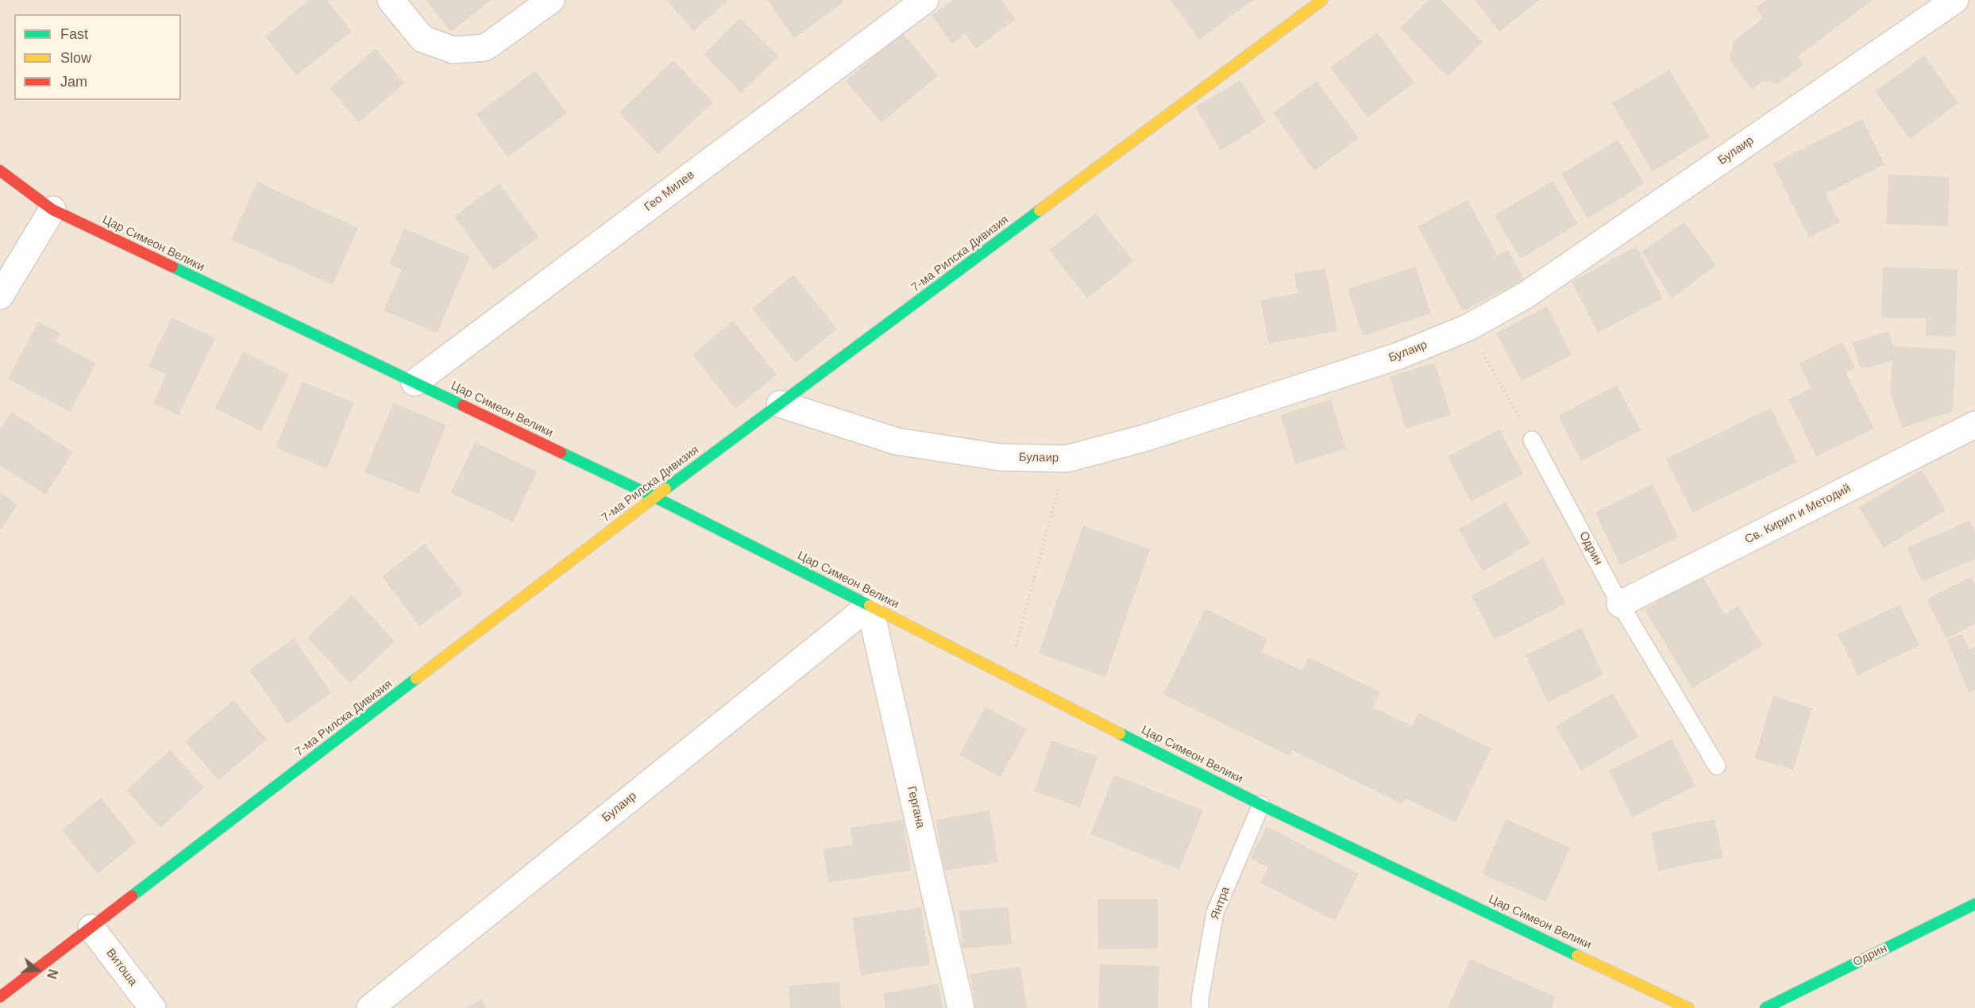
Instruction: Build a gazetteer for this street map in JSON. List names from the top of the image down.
{
  "streets": {
    "street": [
      "Булаир",
      "Гео Милев",
      "Цар Симеон Велики",
      "7-ма Рилска Дивизия",
      "Св. Кирил и Методий",
      "Одрин",
      "Гергана",
      "Витоша"
    ],
    "lane": ["Янтра"]
  },
  "crossings": [
    ["Булаир", "Цар Симеон Велики"],
    ["Булаир", "7-ма Рилска Дивизия"],
    ["Булаир", "Гергана"],
    ["Гео Милев", "Цар Симеон Велики"],
    ["Цар Симеон Велики", "7-ма Рилска Дивизия"],
    ["Цар Симеон Велики", "Гергана"],
    ["Цар Симеон Велики", "Янтра"],
    ["7-ма Рилска Дивизия", "Витоша"],
    ["Св. Кирил и Методий", "Одрин"]
  ],
  "legend": ["Fast", "Slow", "Jam"],
  "north": "right"
}
